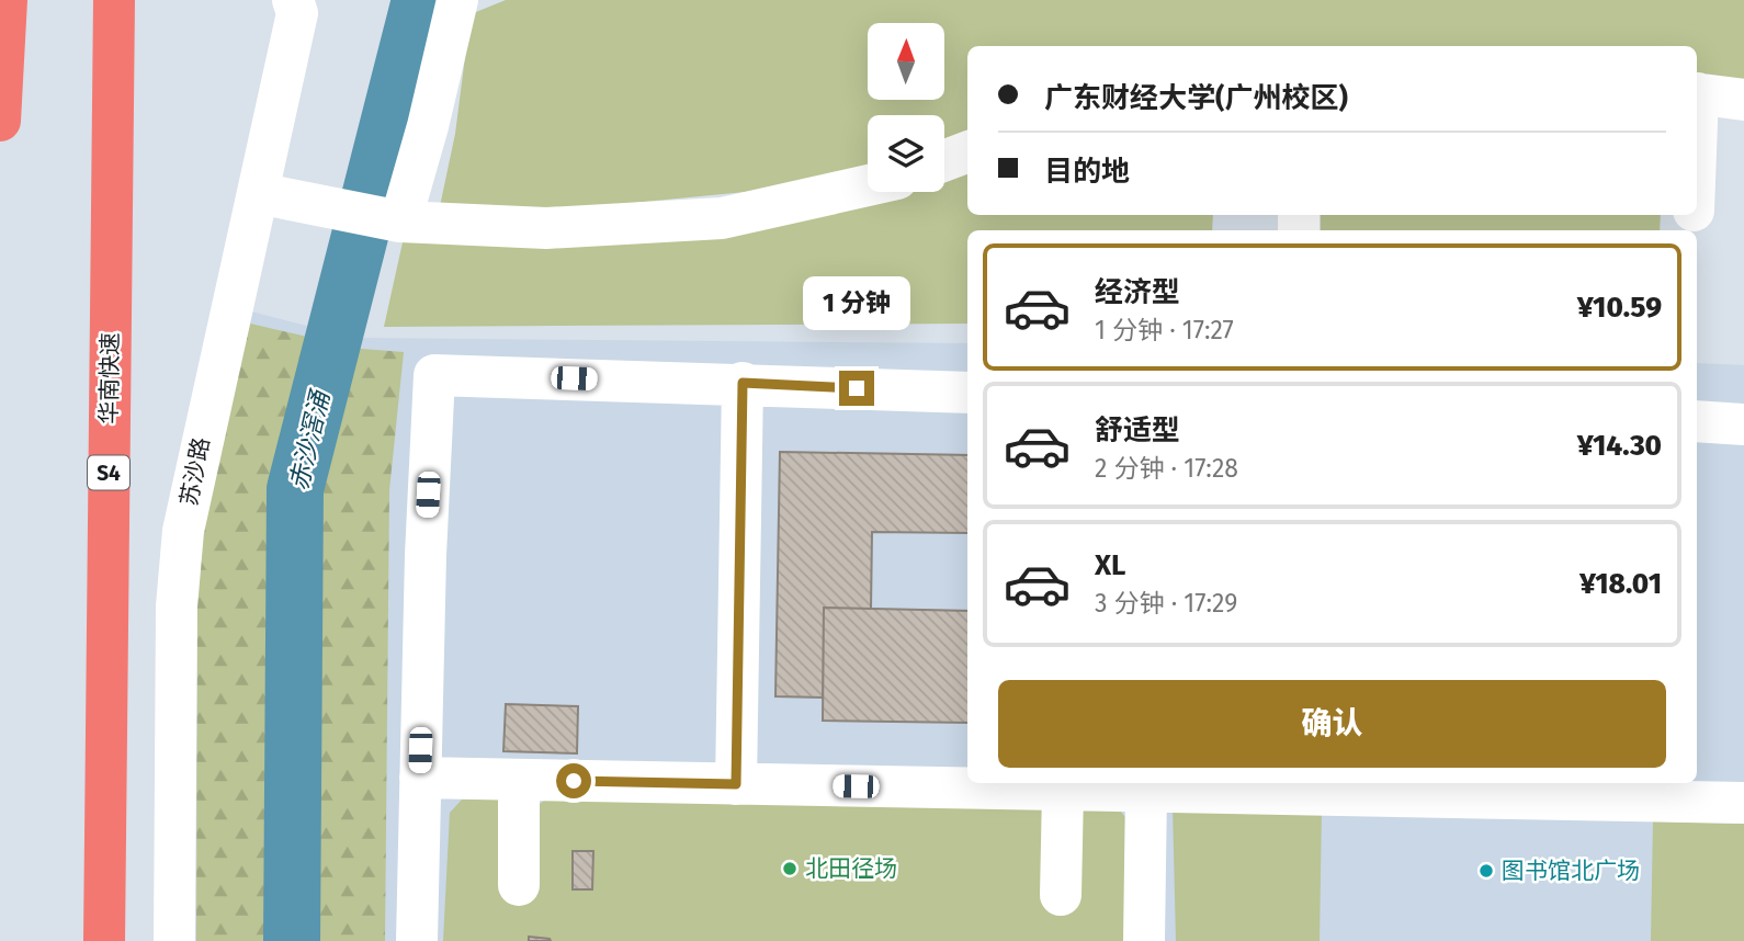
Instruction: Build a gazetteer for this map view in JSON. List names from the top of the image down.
{
  "streets": {
    "highway": ["华南快速", "S4"],
    "street": ["苏沙路"]
  },
  "water": ["赤沙滘涌"],
  "places": ["北田径场", "图书馆北广场"],
  "north": "top",
  "page": {
    "banner": ["广东财经大学(广州校区)", "目的地"],
    "list": [
      {
        "name": "经济型",
        "note": "1 分钟 · 17:27",
        "value": "¥10.59"
      },
      {
        "name": "舒适型",
        "note": "2 分钟 · 17:28",
        "value": "¥14.30"
      },
      {
        "name": "XL",
        "note": "3 分钟 · 17:29",
        "value": "¥18.01"
      }
    ],
    "bubble": "1 分钟",
    "buttons": "确认"
  }
}
